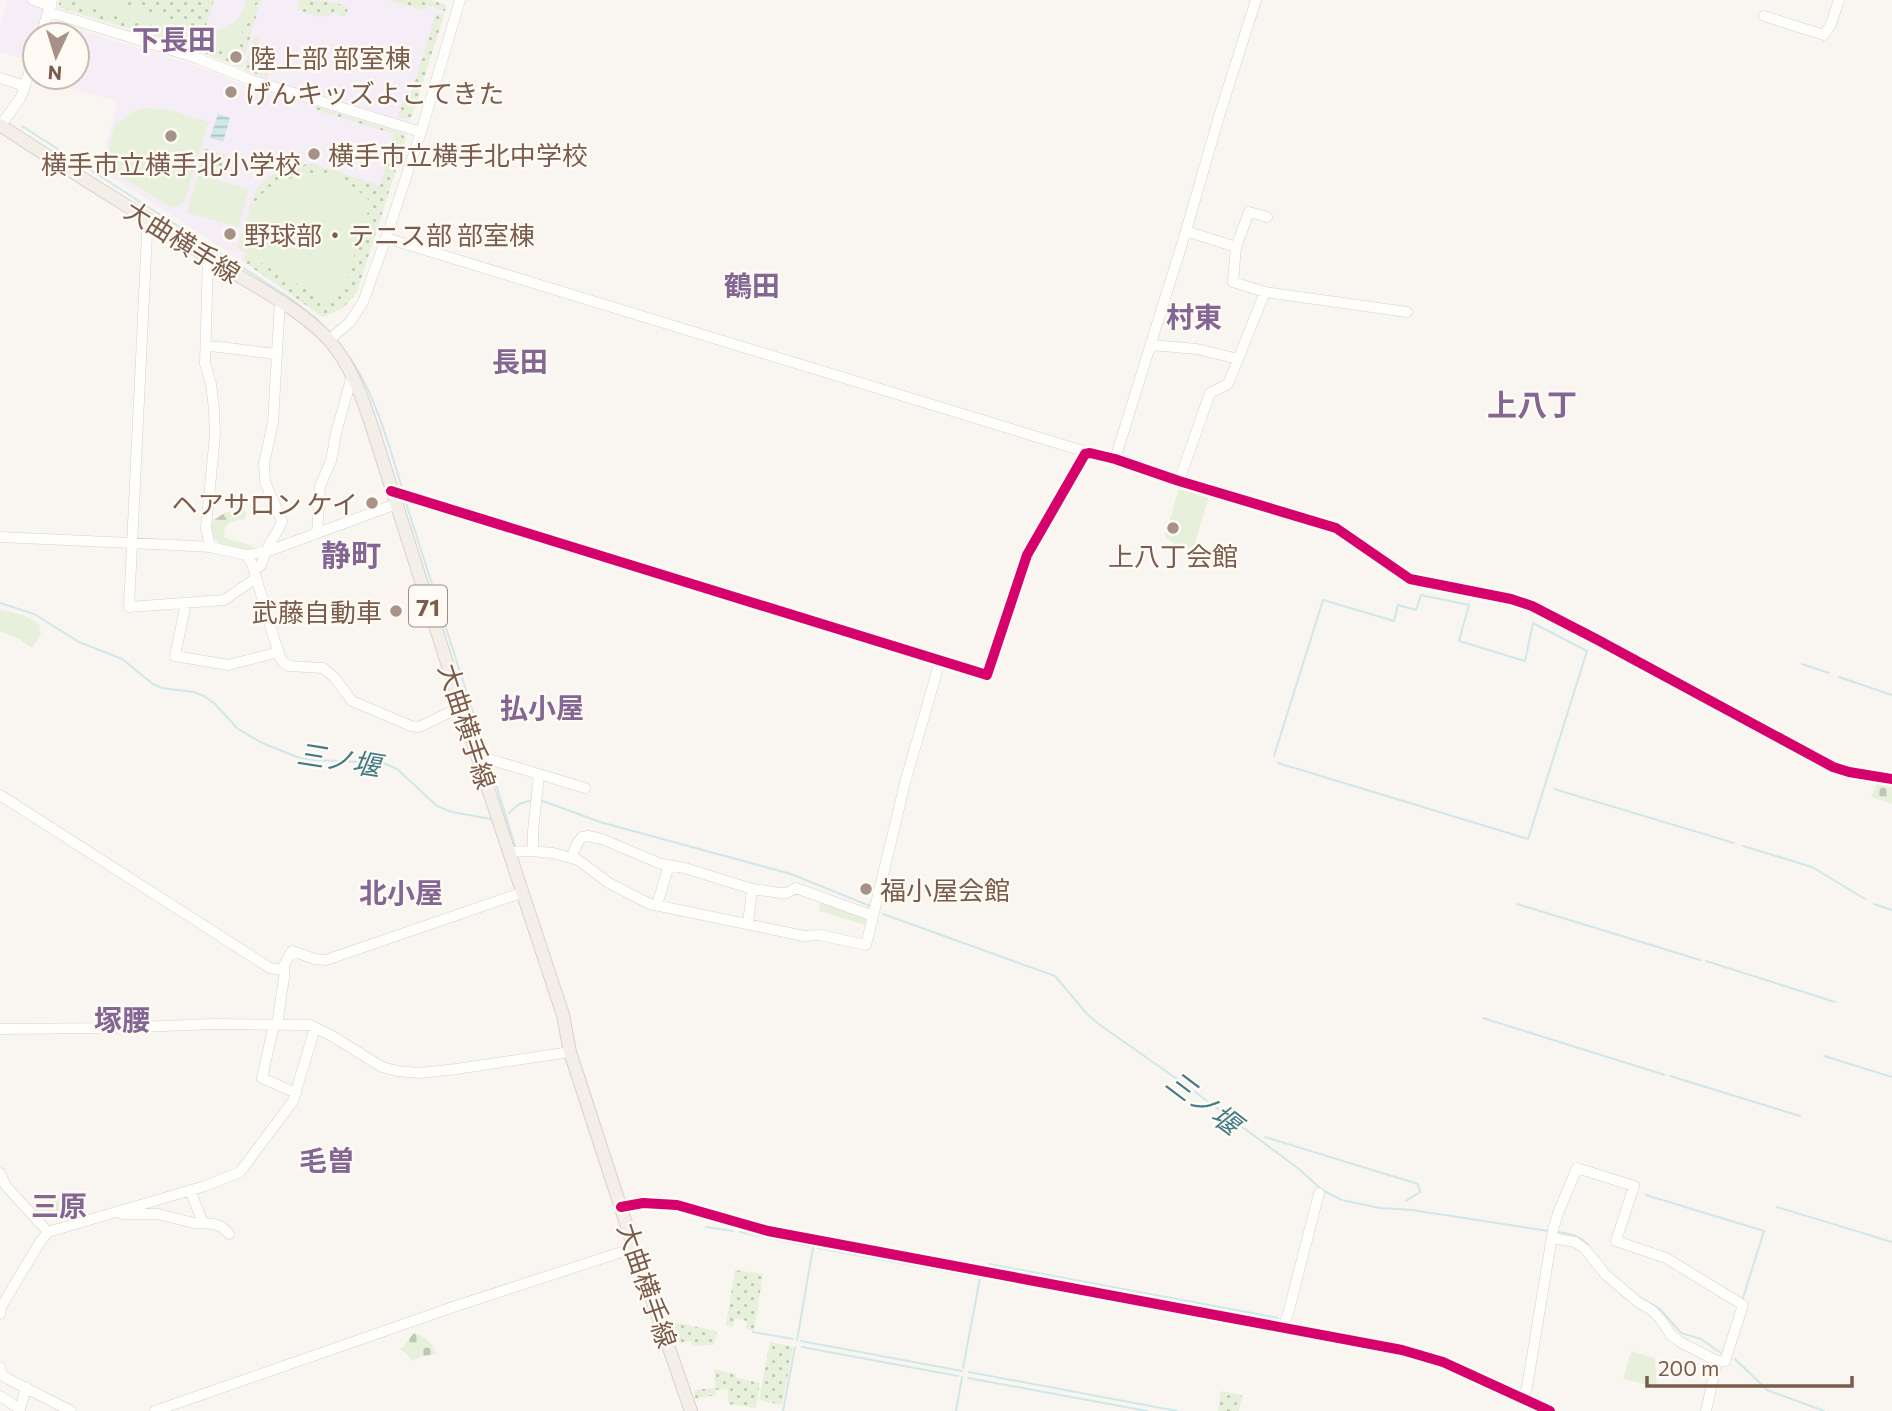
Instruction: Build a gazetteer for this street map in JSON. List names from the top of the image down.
{
  "streets": {
    "main road": ["大曲横手線", "71"]
  },
  "districts": [
    "下長田",
    "鶴田",
    "村東",
    "長田",
    "上八丁",
    "静町",
    "払小屋",
    "北小屋",
    "塚腰",
    "毛曽",
    "三原"
  ],
  "water": ["三ノ堰"],
  "places": [
    "陸上部 部室棟",
    "げんキッズよこてきた",
    "横手市立横手北小学校",
    "横手市立横手北中学校",
    "野球部・テニス部 部室棟",
    "ヘアサロン ケイ",
    "上八丁会館",
    "武藤自動車",
    "福小屋会館"
  ],
  "scale_bar": "200 m",
  "north": "bottom"
}
